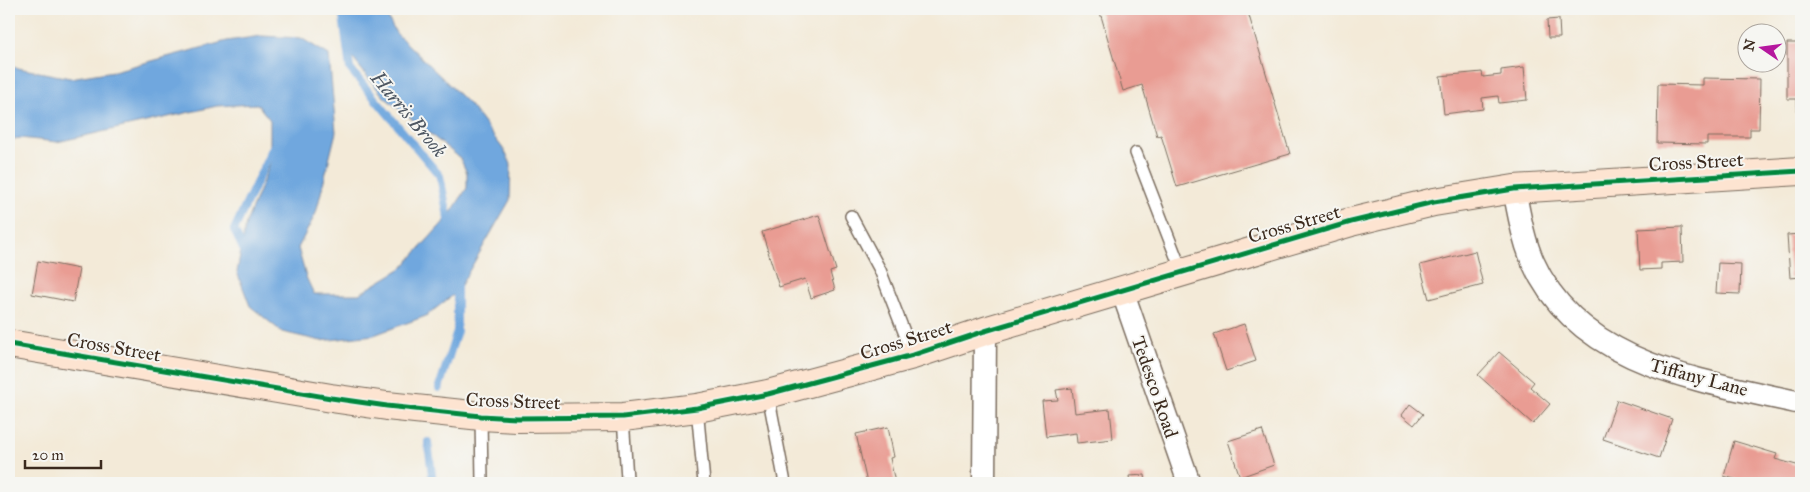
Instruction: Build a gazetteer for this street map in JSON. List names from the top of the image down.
{
  "streets": {
    "street": ["Cross Street", "Tiffany Lane", "Tedesco Road"]
  },
  "crossings": [
    ["Cross Street", "Tiffany Lane"],
    ["Cross Street", "Tedesco Road"]
  ],
  "water": ["Harris Brook"],
  "scale_bar": "20 m",
  "north": "left"
}
